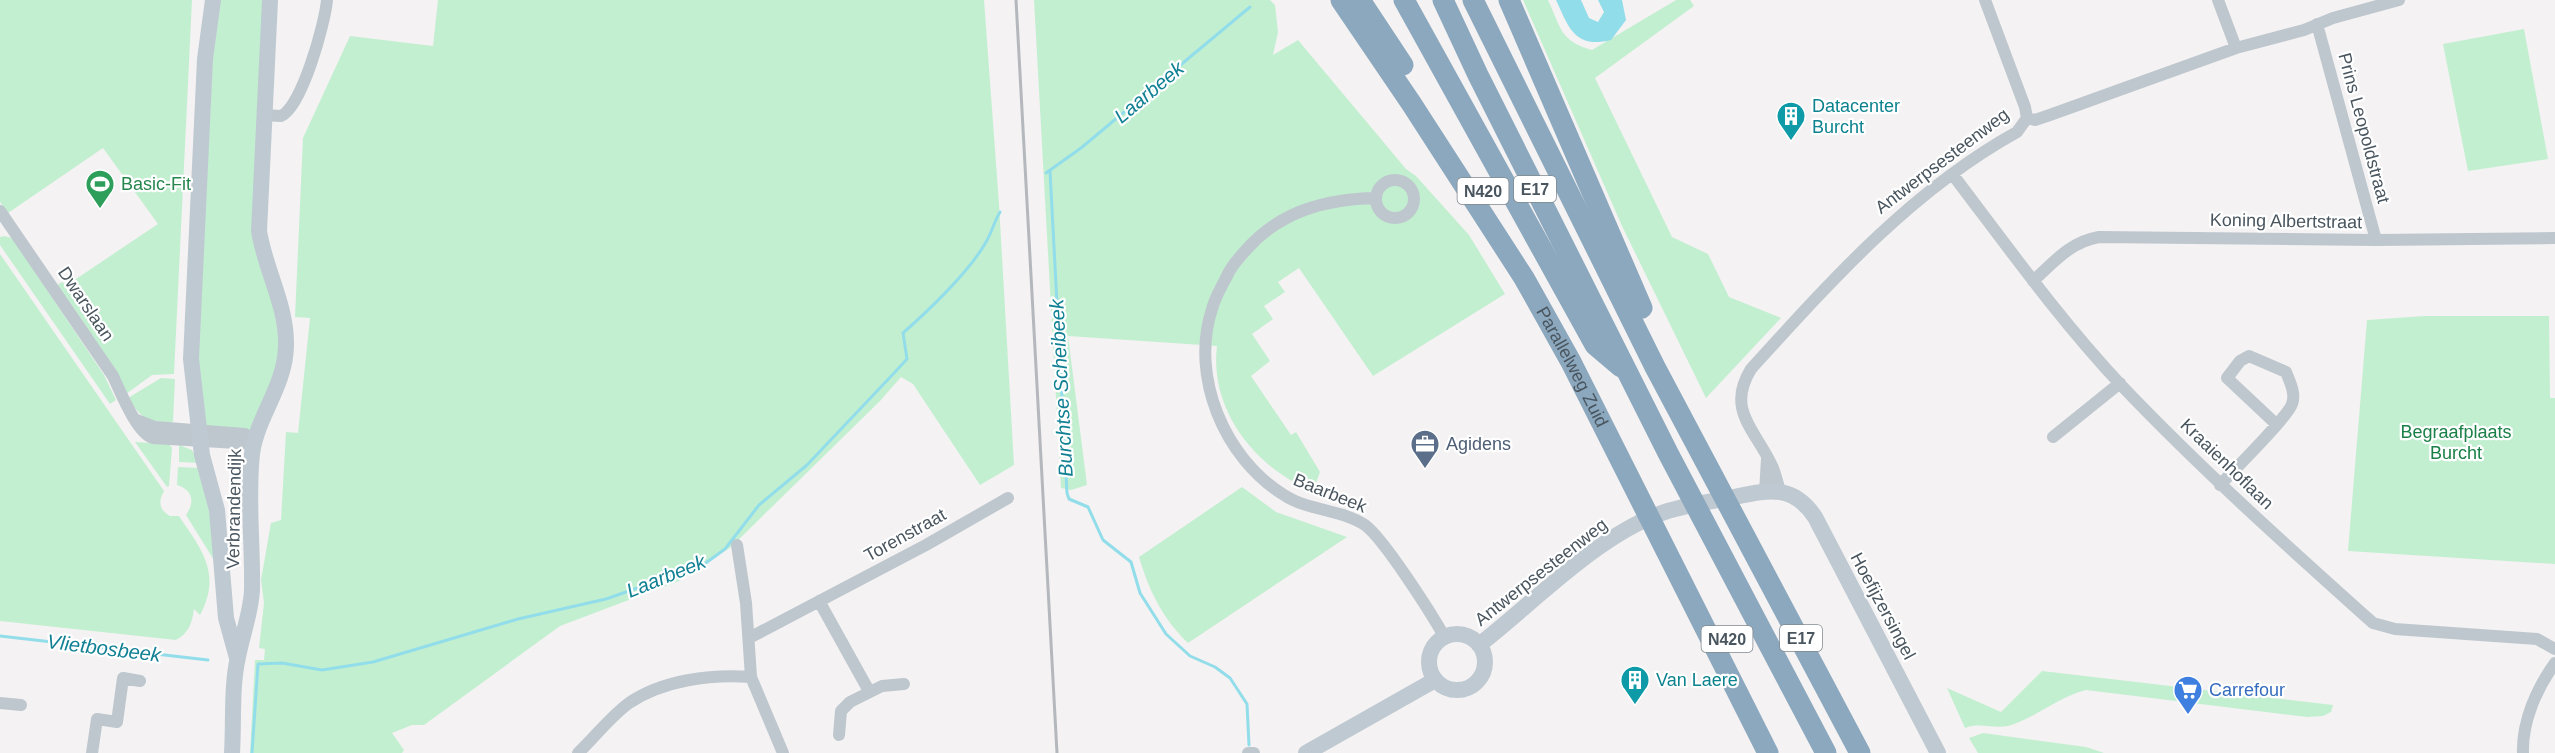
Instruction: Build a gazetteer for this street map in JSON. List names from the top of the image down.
{
  "streets": {
    "highway": ["E17", "N420", "Parallelweg Zuid"],
    "main road": ["Antwerpsesteenweg", "Verbrandendijk", "Hoefijzersingel"],
    "street": [
      "Prins Leopoldstraat",
      "Koning Albertstraat",
      "Dwarslaan",
      "Kraaienhoflaan",
      "Baarbeek",
      "Torenstraat"
    ]
  },
  "crossings": [
    ["Prins Leopoldstraat", "Antwerpsesteenweg"],
    ["Prins Leopoldstraat", "Koning Albertstraat"],
    ["Antwerpsesteenweg", "Kraaienhoflaan"],
    ["Antwerpsesteenweg", "Baarbeek"],
    ["Antwerpsesteenweg", "Hoefijzersingel"],
    ["Koning Albertstraat", "Kraaienhoflaan"],
    ["Dwarslaan", "Verbrandendijk"]
  ],
  "water": ["Laarbeek", "Burchtse Scheibeek", "Vlietbosbeek"],
  "parks": ["Begraafplaats Burcht"],
  "places": {
    "building": ["Datacenter Burcht", "Van Laere"],
    "sports": ["Basic-Fit"],
    "office": ["Agidens"],
    "supermarket": ["Carrefour"]
  }
}
